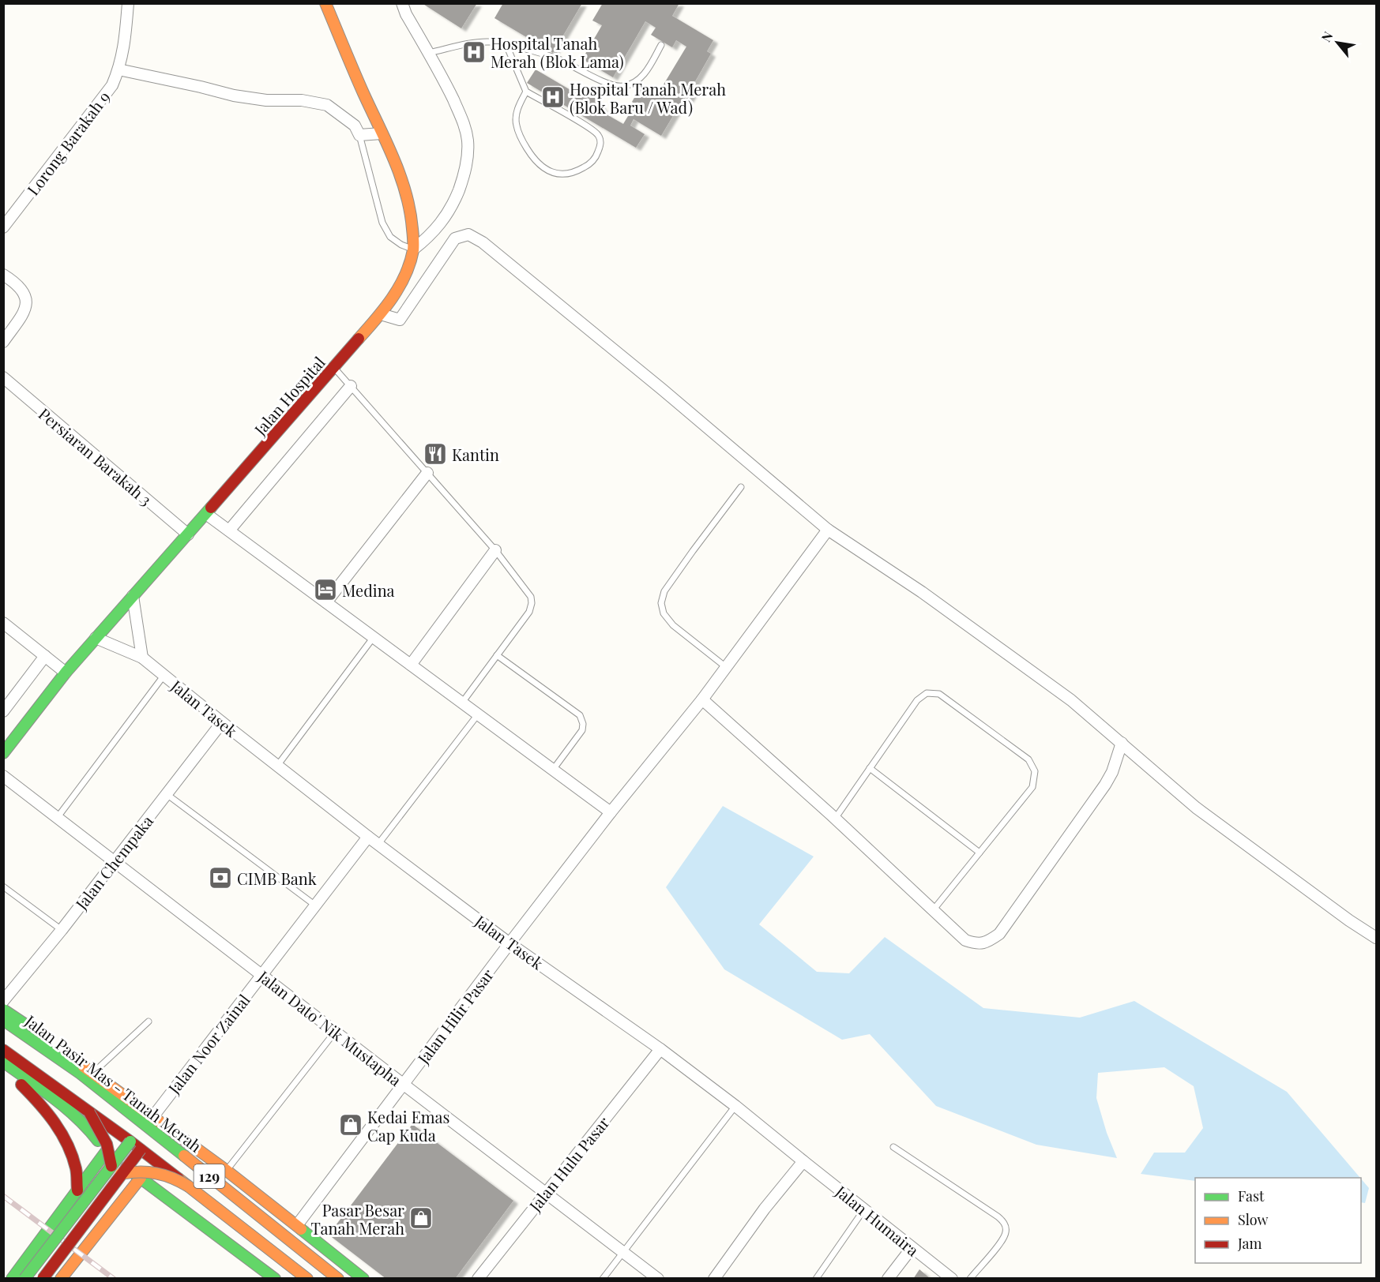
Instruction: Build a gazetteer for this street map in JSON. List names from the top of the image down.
{
  "streets": {
    "main road": ["Jalan Hospital", "Jalan Pasir Mas - Tanah Merah", "129"],
    "street": [
      "Lorong Barakah 9",
      "Persiaran Barakah 3",
      "Jalan Tasek",
      "Jalan Chempaka",
      "Jalan Hilir Pasar",
      "Jalan Dato' Nik Mustapha",
      "Jalan Noor Zainal",
      "Jalan Hulu Pasar",
      "Jalan Humaira"
    ]
  },
  "crossings": [
    ["Jalan Hospital", "Persiaran Barakah 3"],
    ["Jalan Hospital", "Jalan Tasek"],
    ["Jalan Tasek", "Jalan Chempaka"],
    ["Jalan Tasek", "Jalan Hilir Pasar"],
    ["Jalan Tasek", "Jalan Noor Zainal"],
    ["Jalan Tasek", "Jalan Hulu Pasar"],
    ["Jalan Tasek", "Jalan Humaira"],
    ["Jalan Chempaka", "Jalan Dato' Nik Mustapha"],
    ["Jalan Hilir Pasar", "Jalan Dato' Nik Mustapha"],
    ["Jalan Dato' Nik Mustapha", "Jalan Noor Zainal"],
    ["Jalan Dato' Nik Mustapha", "Jalan Hulu Pasar"]
  ],
  "places": {
    "hospital": ["Hospital Tanah Merah (Blok Lama)", "Hospital Tanah Merah (Blok Baru / Wad)"],
    "restaurant": ["Kantin"],
    "hotel": ["Medina"],
    "bank": ["CIMB Bank"],
    "shop": ["Kedai Emas Cap Kuda", "Pasar Besar Tanah Merah"]
  },
  "legend": ["Fast", "Slow", "Jam"],
  "north": "top left"
}
